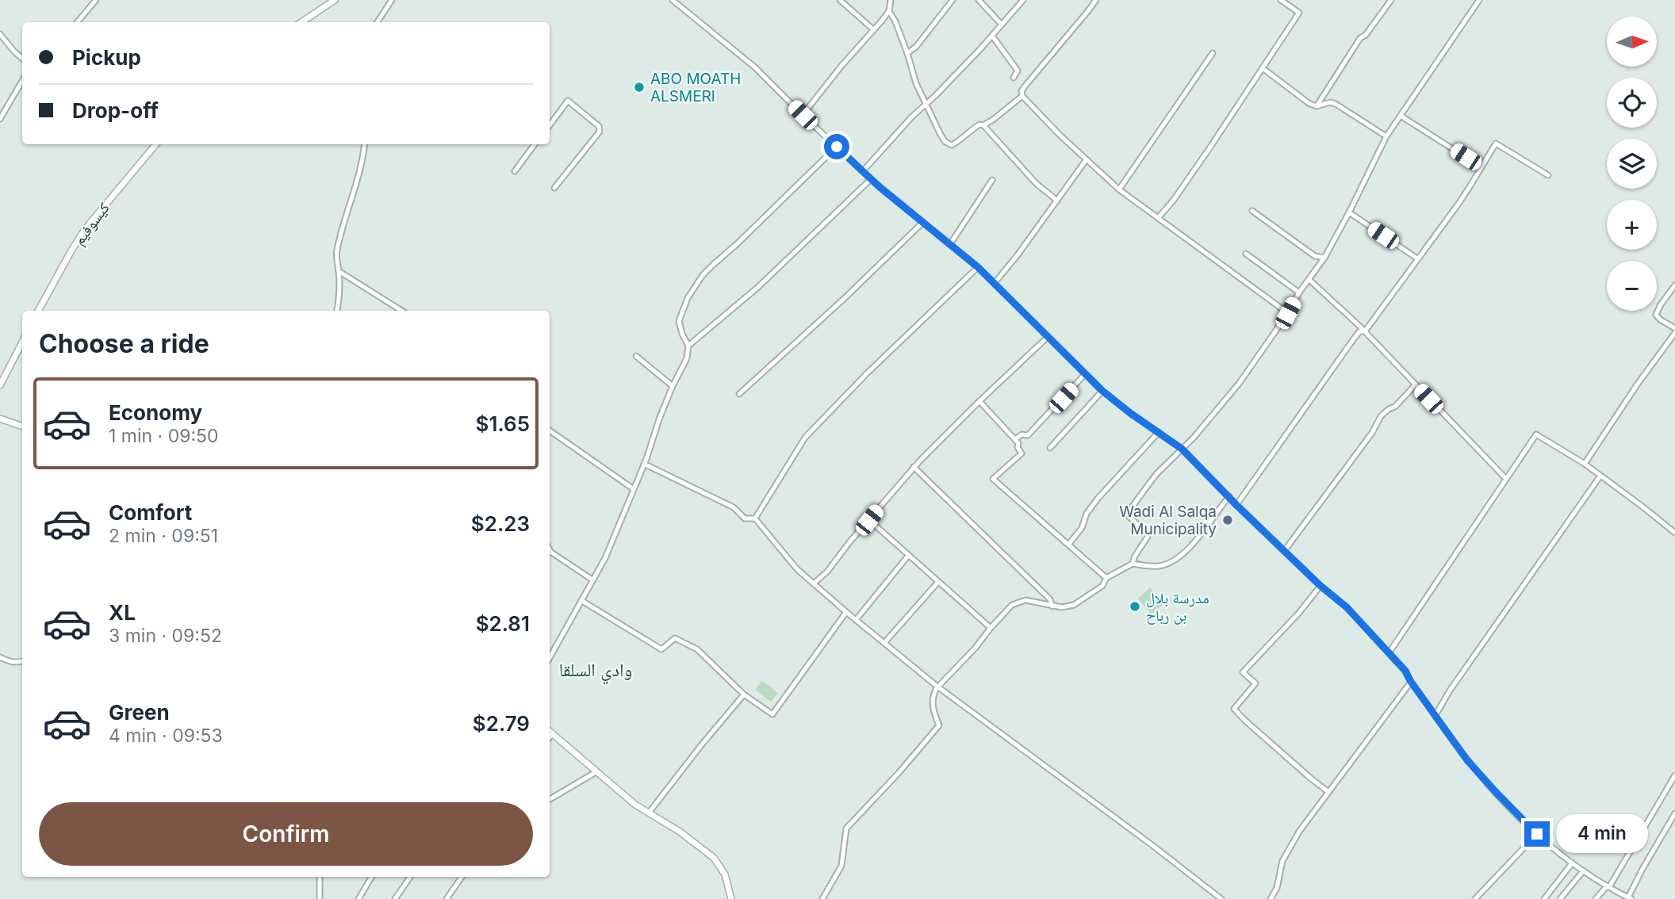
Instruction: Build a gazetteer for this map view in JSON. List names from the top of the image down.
{
  "streets": {
    "street": ["كيسوفيم"]
  },
  "districts": ["وادي السلقا"],
  "places": ["ABO MOATH ALSMERI", "Wadi Al Salqa Municipality", "مدرسة بلال بن رباح"],
  "north": "right",
  "page": {
    "map_buttons": ["+", "−"],
    "banner": ["Pickup", "Drop-off"],
    "heading": "Choose a ride",
    "list": [
      {
        "name": "Economy",
        "note": "1 min · 09:50",
        "value": "$1.65"
      },
      {
        "name": "Comfort",
        "note": "2 min · 09:51",
        "value": "$2.23"
      },
      {
        "name": "XL",
        "note": "3 min · 09:52",
        "value": "$2.81"
      },
      {
        "name": "Green",
        "note": "4 min · 09:53",
        "value": "$2.79"
      }
    ],
    "buttons": "Confirm",
    "bubble": "4 min"
  }
}
